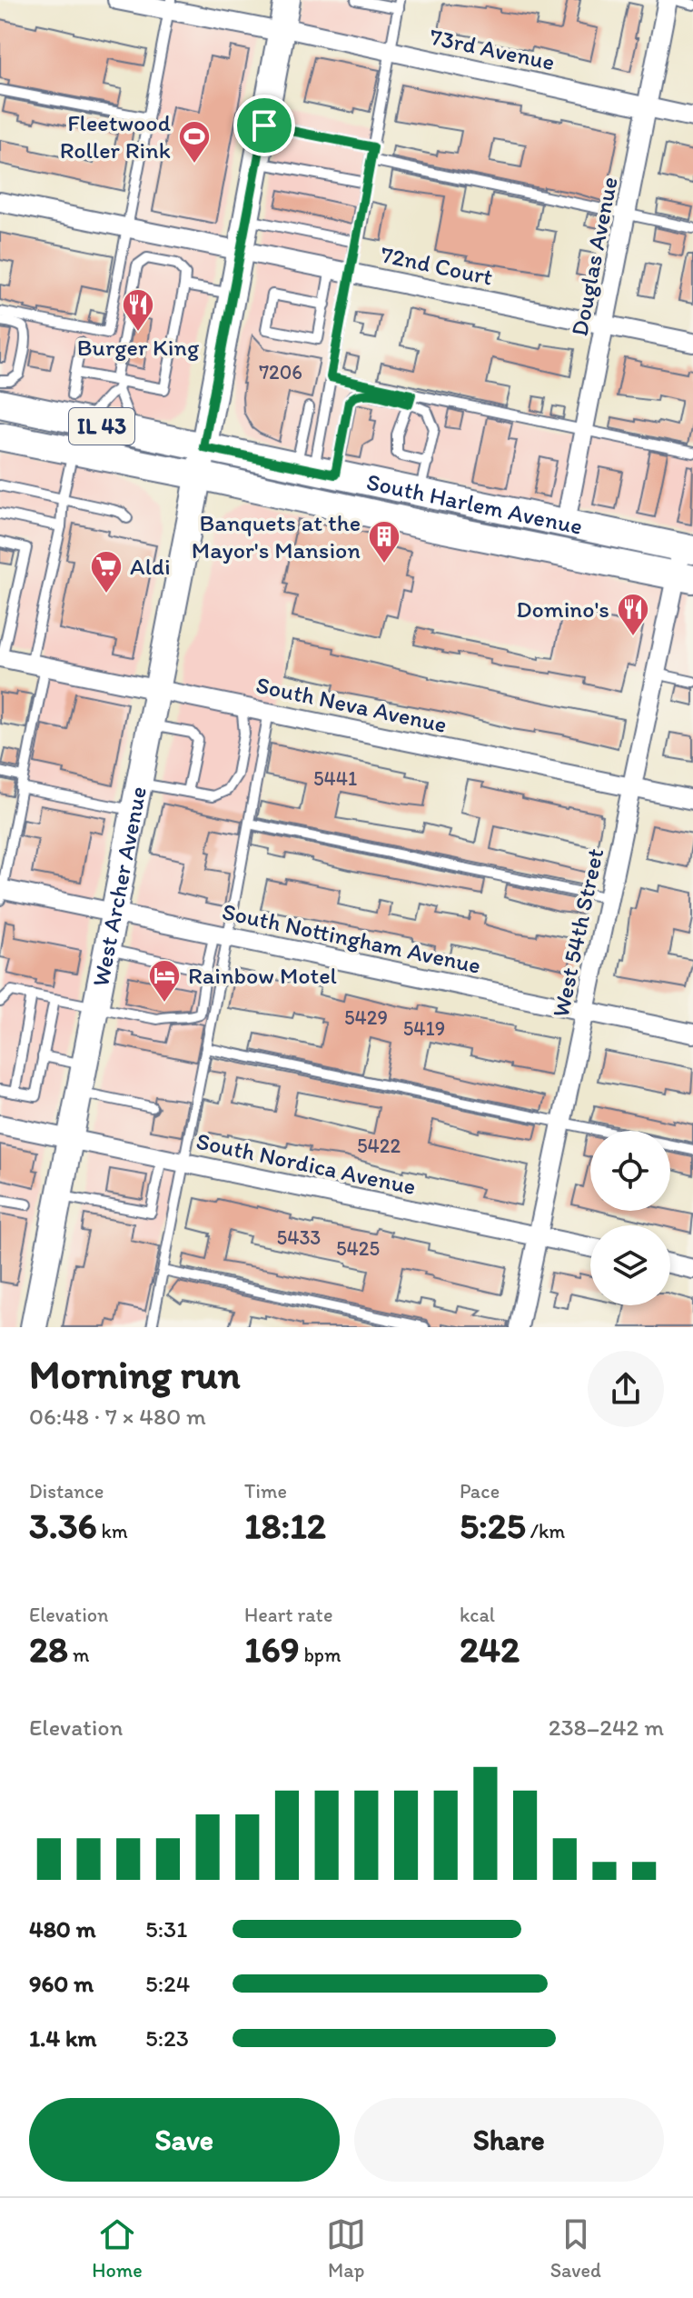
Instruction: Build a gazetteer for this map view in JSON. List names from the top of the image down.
{
  "streets": {
    "main road": ["IL 43", "South Harlem Avenue", "West Archer Avenue"],
    "street": [
      "73rd Avenue",
      "Douglas Avenue",
      "72nd Court",
      "South Neva Avenue",
      "West 54th Street",
      "South Nottingham Avenue",
      "South Nordica Avenue"
    ]
  },
  "crossings": [
    ["73rd Avenue", "Douglas Avenue"],
    ["73rd Avenue", "West Archer Avenue"],
    ["Douglas Avenue", "72nd Court"],
    ["Douglas Avenue", "South Harlem Avenue"],
    ["72nd Court", "West Archer Avenue"],
    ["South Harlem Avenue", "West Archer Avenue"],
    ["South Harlem Avenue", "West 54th Street"],
    ["South Neva Avenue", "West Archer Avenue"],
    ["South Neva Avenue", "West 54th Street"],
    ["West Archer Avenue", "South Nottingham Avenue"],
    ["West Archer Avenue", "South Nordica Avenue"],
    ["West 54th Street", "South Nottingham Avenue"],
    ["West 54th Street", "South Nordica Avenue"]
  ],
  "places": {
    "sports": ["Fleetwood Roller Rink"],
    "restaurant": ["Burger King", "Domino's"],
    "building": ["Banquets at the Mayor's Mansion"],
    "supermarket": ["Aldi"],
    "hotel": ["Rainbow Motel"]
  },
  "house_numbers": [
    "7206",
    "5441",
    "5429",
    "5419",
    "5422",
    "5433",
    "5425"
  ],
  "page": {
    "heading": ["Morning run", "06:48 · 7 × 480 m"],
    "stats": [
      ["Distance", "3.36 km"],
      ["Time", "18:12"],
      ["Pace", "5:25 /km"],
      ["Elevation", "28 m"],
      ["Heart rate", "169 bpm"],
      ["kcal", "242"]
    ],
    "chart": ["Elevation", "238–242 m"],
    "list": [
      {
        "name": "480 m",
        "note": "5:31"
      },
      {
        "name": "960 m",
        "note": "5:24"
      },
      {
        "name": "1.4 km",
        "note": "5:23"
      }
    ],
    "buttons": ["Save", "Share"],
    "tabs": ["Home", "Map", "Saved"]
  }
}
